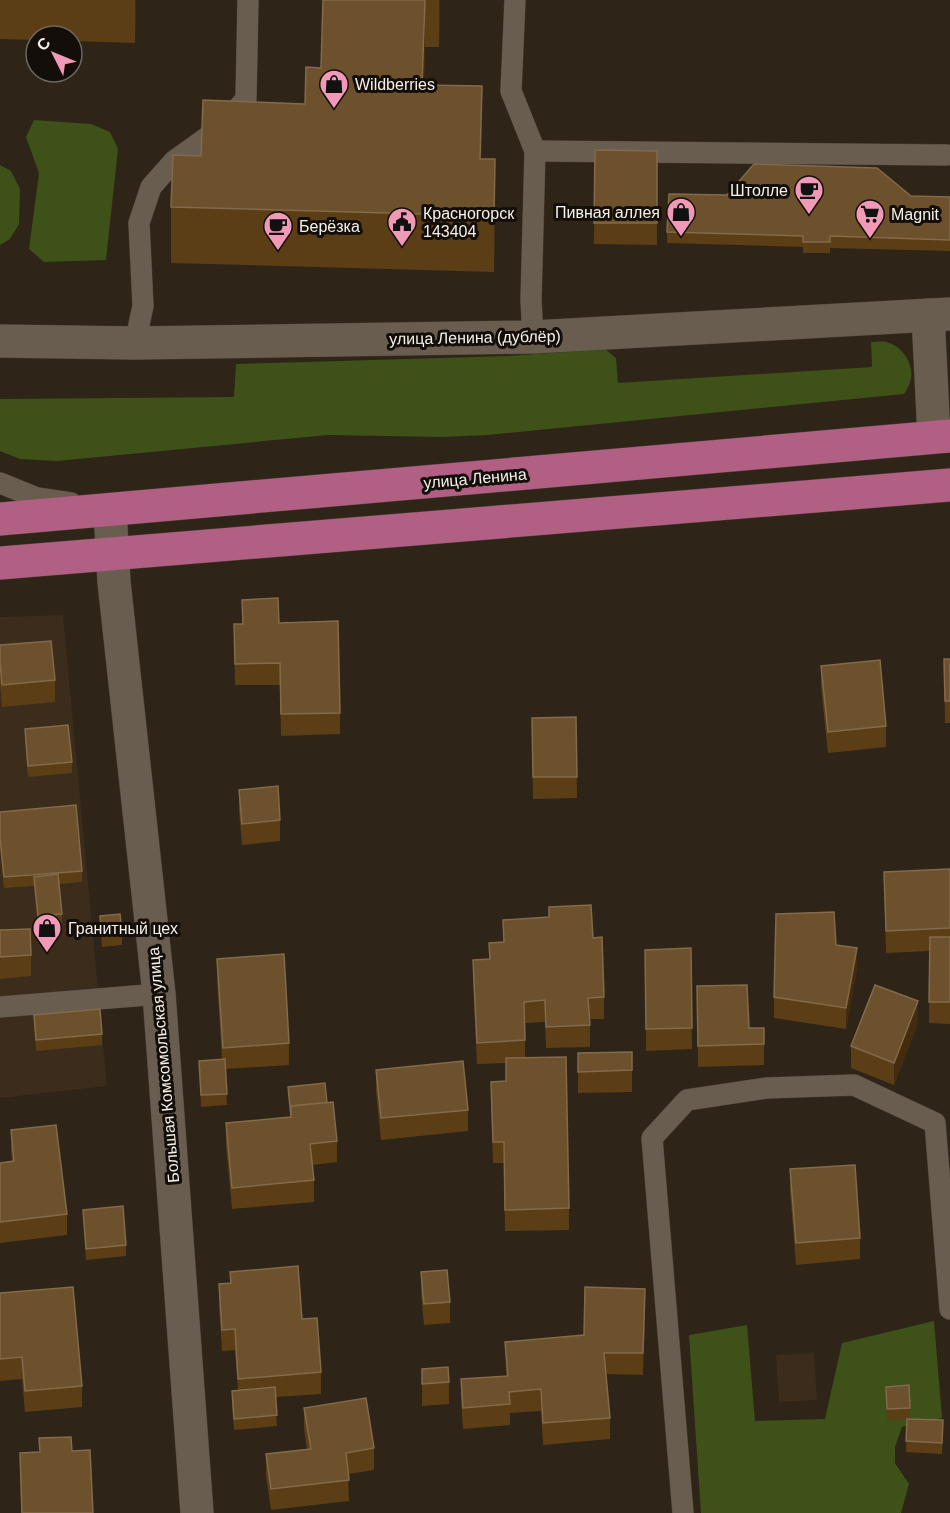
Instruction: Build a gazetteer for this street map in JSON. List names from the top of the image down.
{
  "streets": {
    "main road": ["улица Ленина"],
    "street": ["улица Ленина (дублёр)", "Большая Комсомольская улица"]
  },
  "crossings": [
    ["улица Ленина", "Большая Комсомольская улица"]
  ],
  "places": {
    "shop": ["Wildberries", "Пивная аллея", "Гранитный цех"],
    "cafe": ["Штолле", "Берёзка"],
    "supermarket": ["Magnit"],
    "public building": ["Красногорск 143404"]
  },
  "north": "top left"
}
